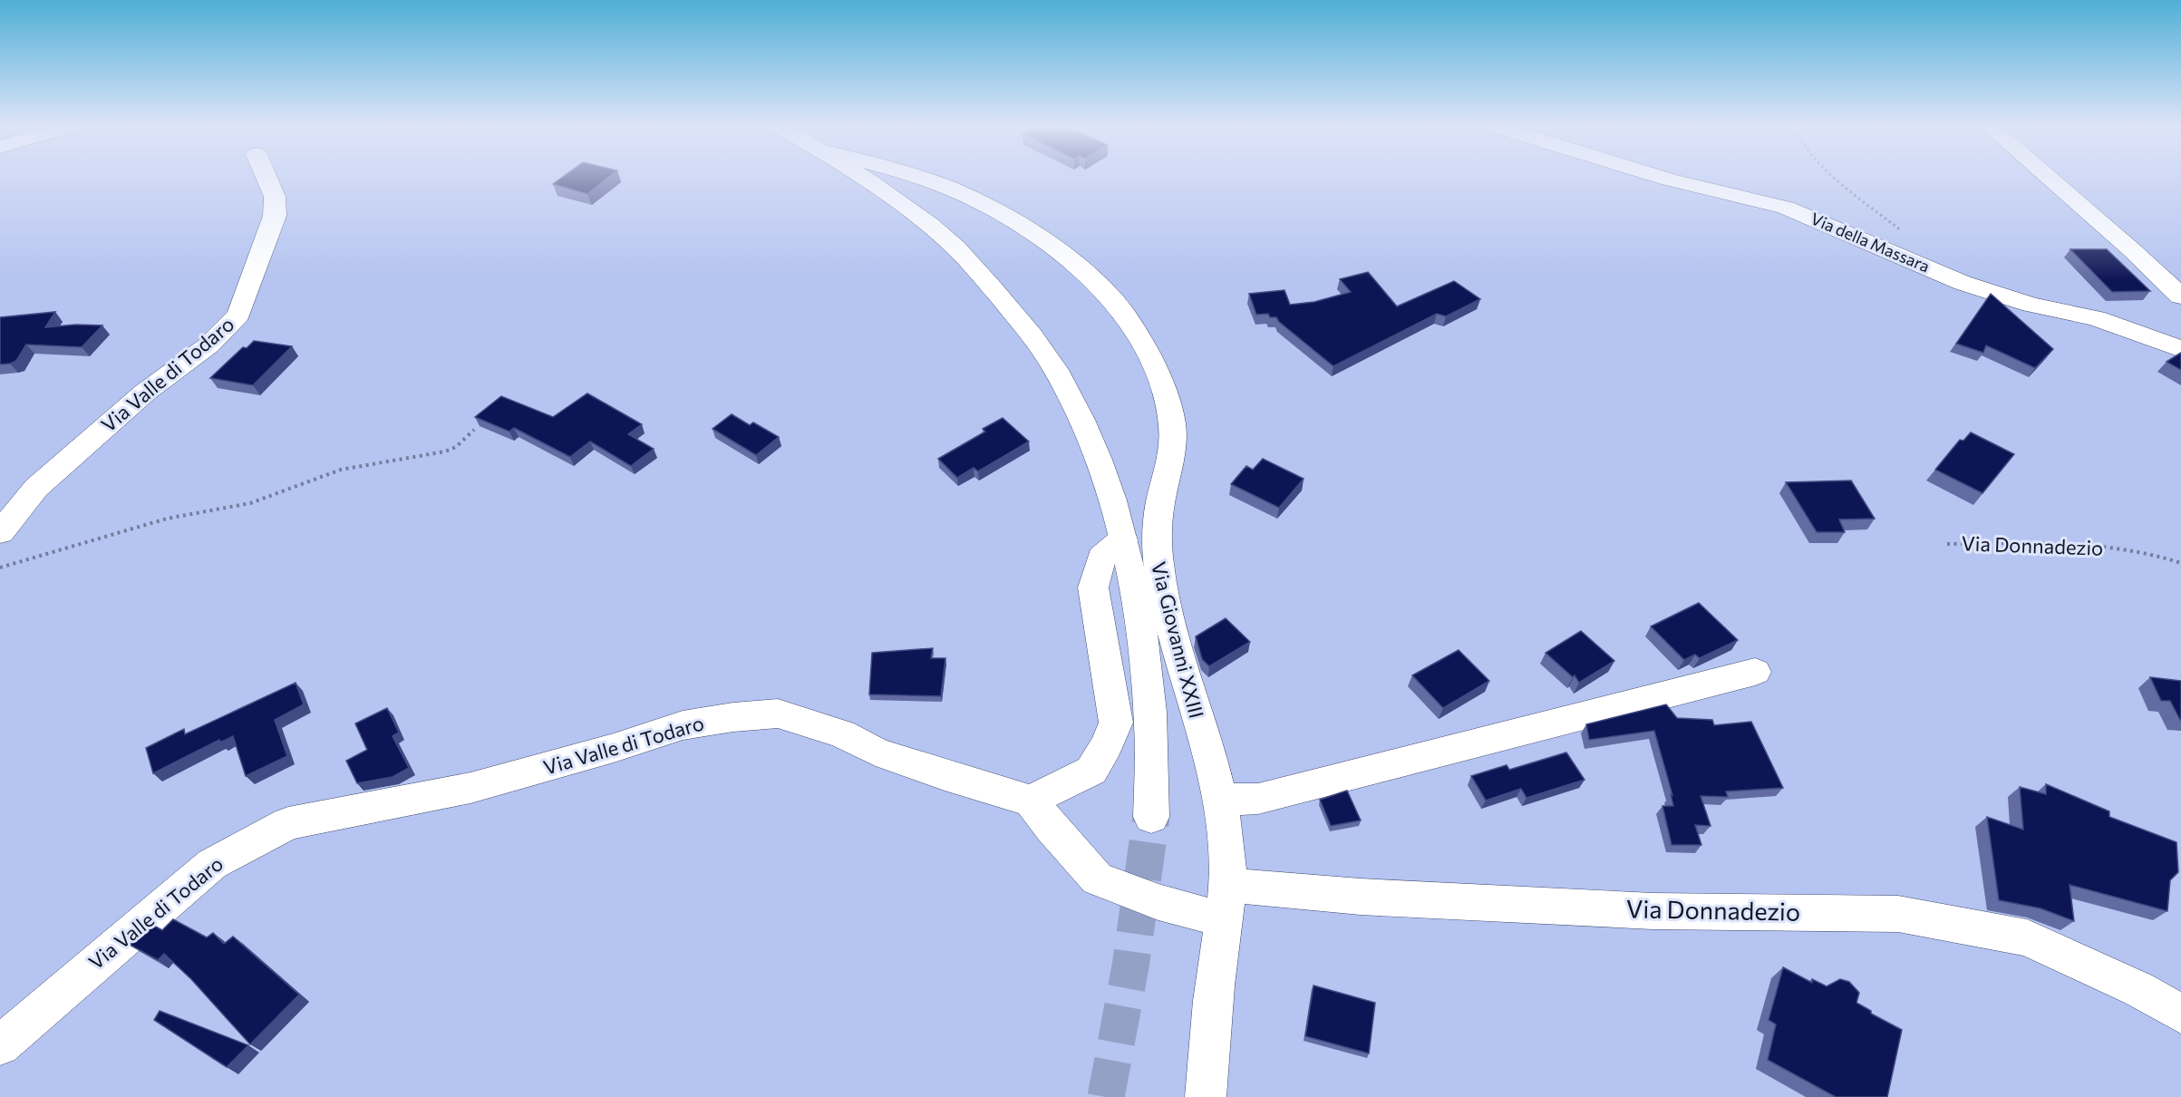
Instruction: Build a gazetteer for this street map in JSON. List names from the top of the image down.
{
  "streets": {
    "street": [
      "Via della Massara",
      "Via Valle di Todaro",
      "Via Donnadezio",
      "Via Giovanni XXIII"
    ]
  },
  "crossings": [
    ["Via Valle di Todaro", "Via Donnadezio"],
    ["Via Donnadezio", "Via Giovanni XXIII"]
  ]
}
